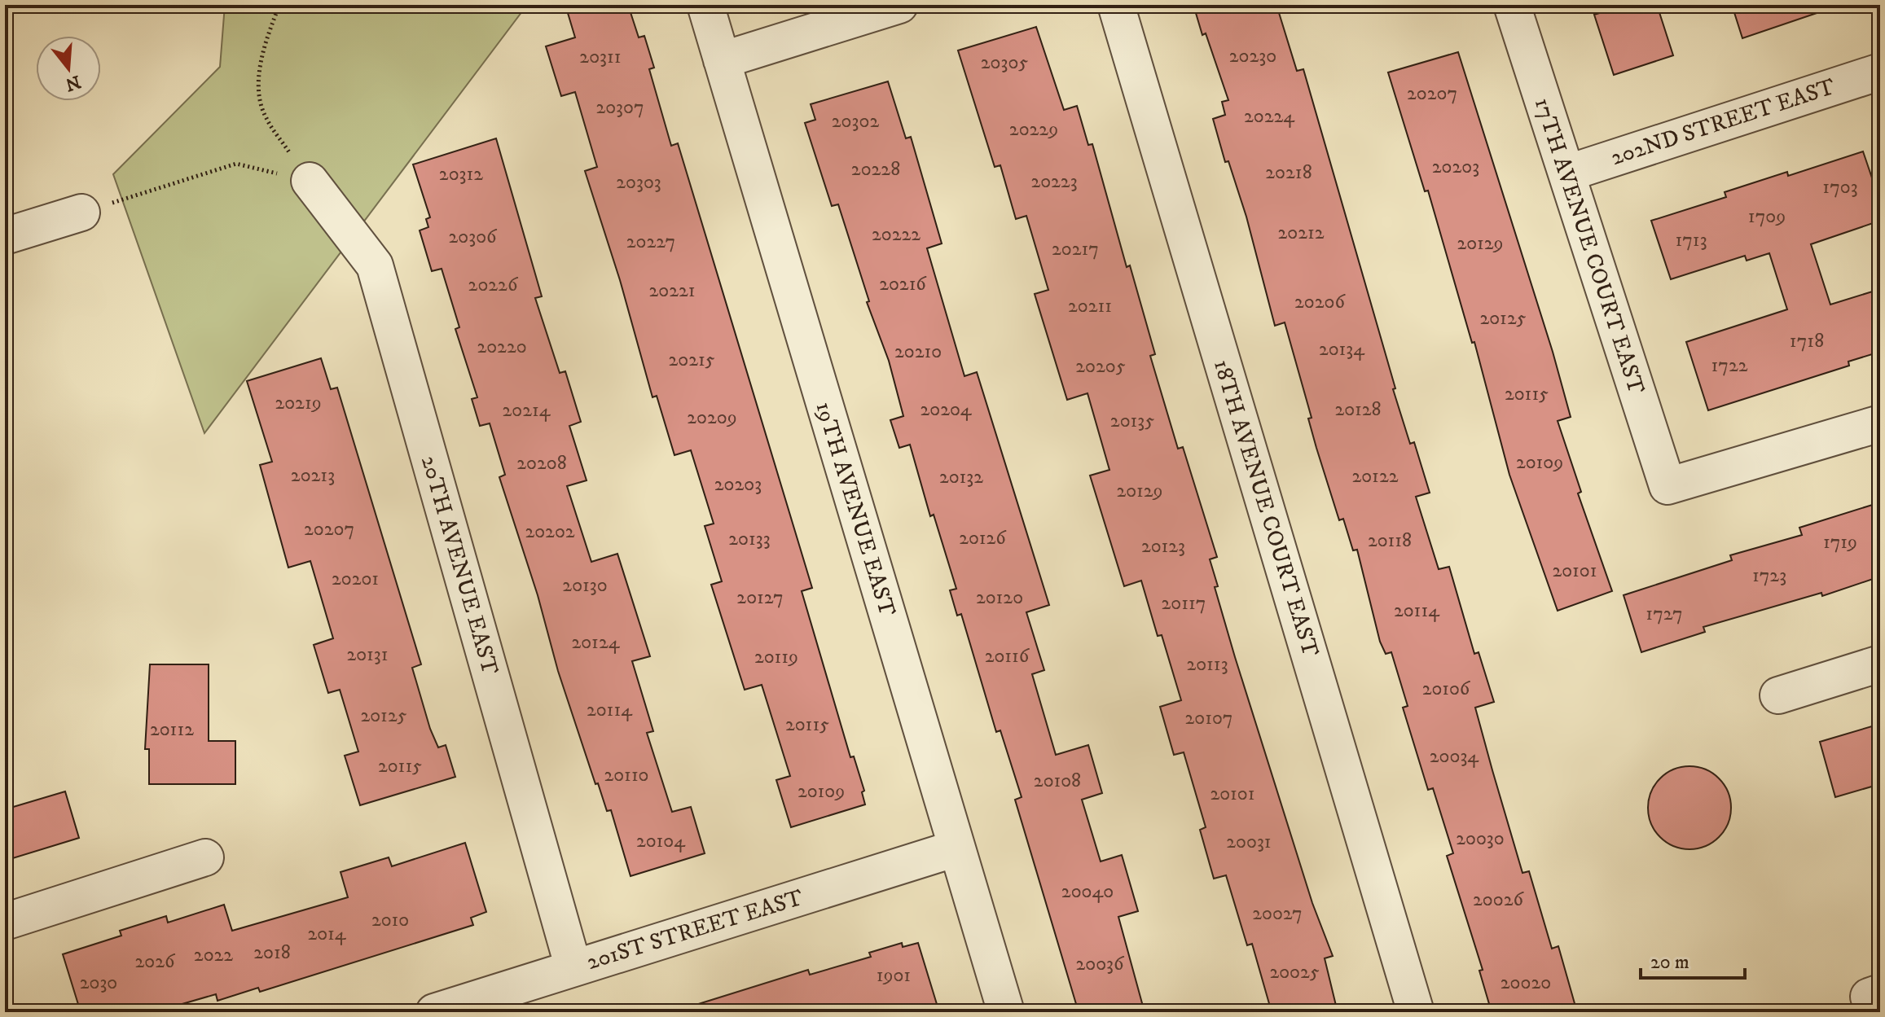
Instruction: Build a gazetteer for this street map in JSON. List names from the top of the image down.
{
  "streets": {
    "street": [
      "202ND STREET EAST",
      "17TH AVENUE COURT EAST",
      "18TH AVENUE COURT EAST",
      "19TH AVENUE EAST",
      "20TH AVENUE EAST",
      "201ST STREET EAST"
    ]
  },
  "crossings": [
    ["202ND STREET EAST", "17TH AVENUE COURT EAST"],
    ["19TH AVENUE EAST", "201ST STREET EAST"],
    ["20TH AVENUE EAST", "201ST STREET EAST"]
  ],
  "house_numbers": [
    "20230",
    "20311",
    "20305",
    "20207",
    "20307",
    "20224",
    "20302",
    "20229",
    "20203",
    "20228",
    "20218",
    "20312",
    "20223",
    "20303",
    "1703",
    "1709",
    "20212",
    "20222",
    "20306",
    "1713",
    "20227",
    "20129",
    "20217",
    "20216",
    "20226",
    "20221",
    "20206",
    "20211",
    "20125",
    "1718",
    "20220",
    "20134",
    "20210",
    "20215",
    "1722",
    "20205",
    "20115",
    "20219",
    "20204",
    "20128",
    "20214",
    "20209",
    "20135",
    "20109",
    "20208",
    "20213",
    "20122",
    "20132",
    "20203",
    "20129",
    "20207",
    "20202",
    "20126",
    "20133",
    "20118",
    "1719",
    "20123",
    "20101",
    "1723",
    "20201",
    "20130",
    "20127",
    "20120",
    "20117",
    "20114",
    "1727",
    "20124",
    "20131",
    "20116",
    "20119",
    "20113",
    "20106",
    "20114",
    "20125",
    "20107",
    "20115",
    "20112",
    "20034",
    "20115",
    "20110",
    "20108",
    "20109",
    "20101",
    "20030",
    "20104",
    "20031",
    "20040",
    "20026",
    "20027",
    "2010",
    "2014",
    "2018",
    "2022",
    "2026",
    "20036",
    "20025",
    "1901",
    "2030",
    "20020"
  ],
  "scale_bar": "20 m",
  "north": "bottom"
}
